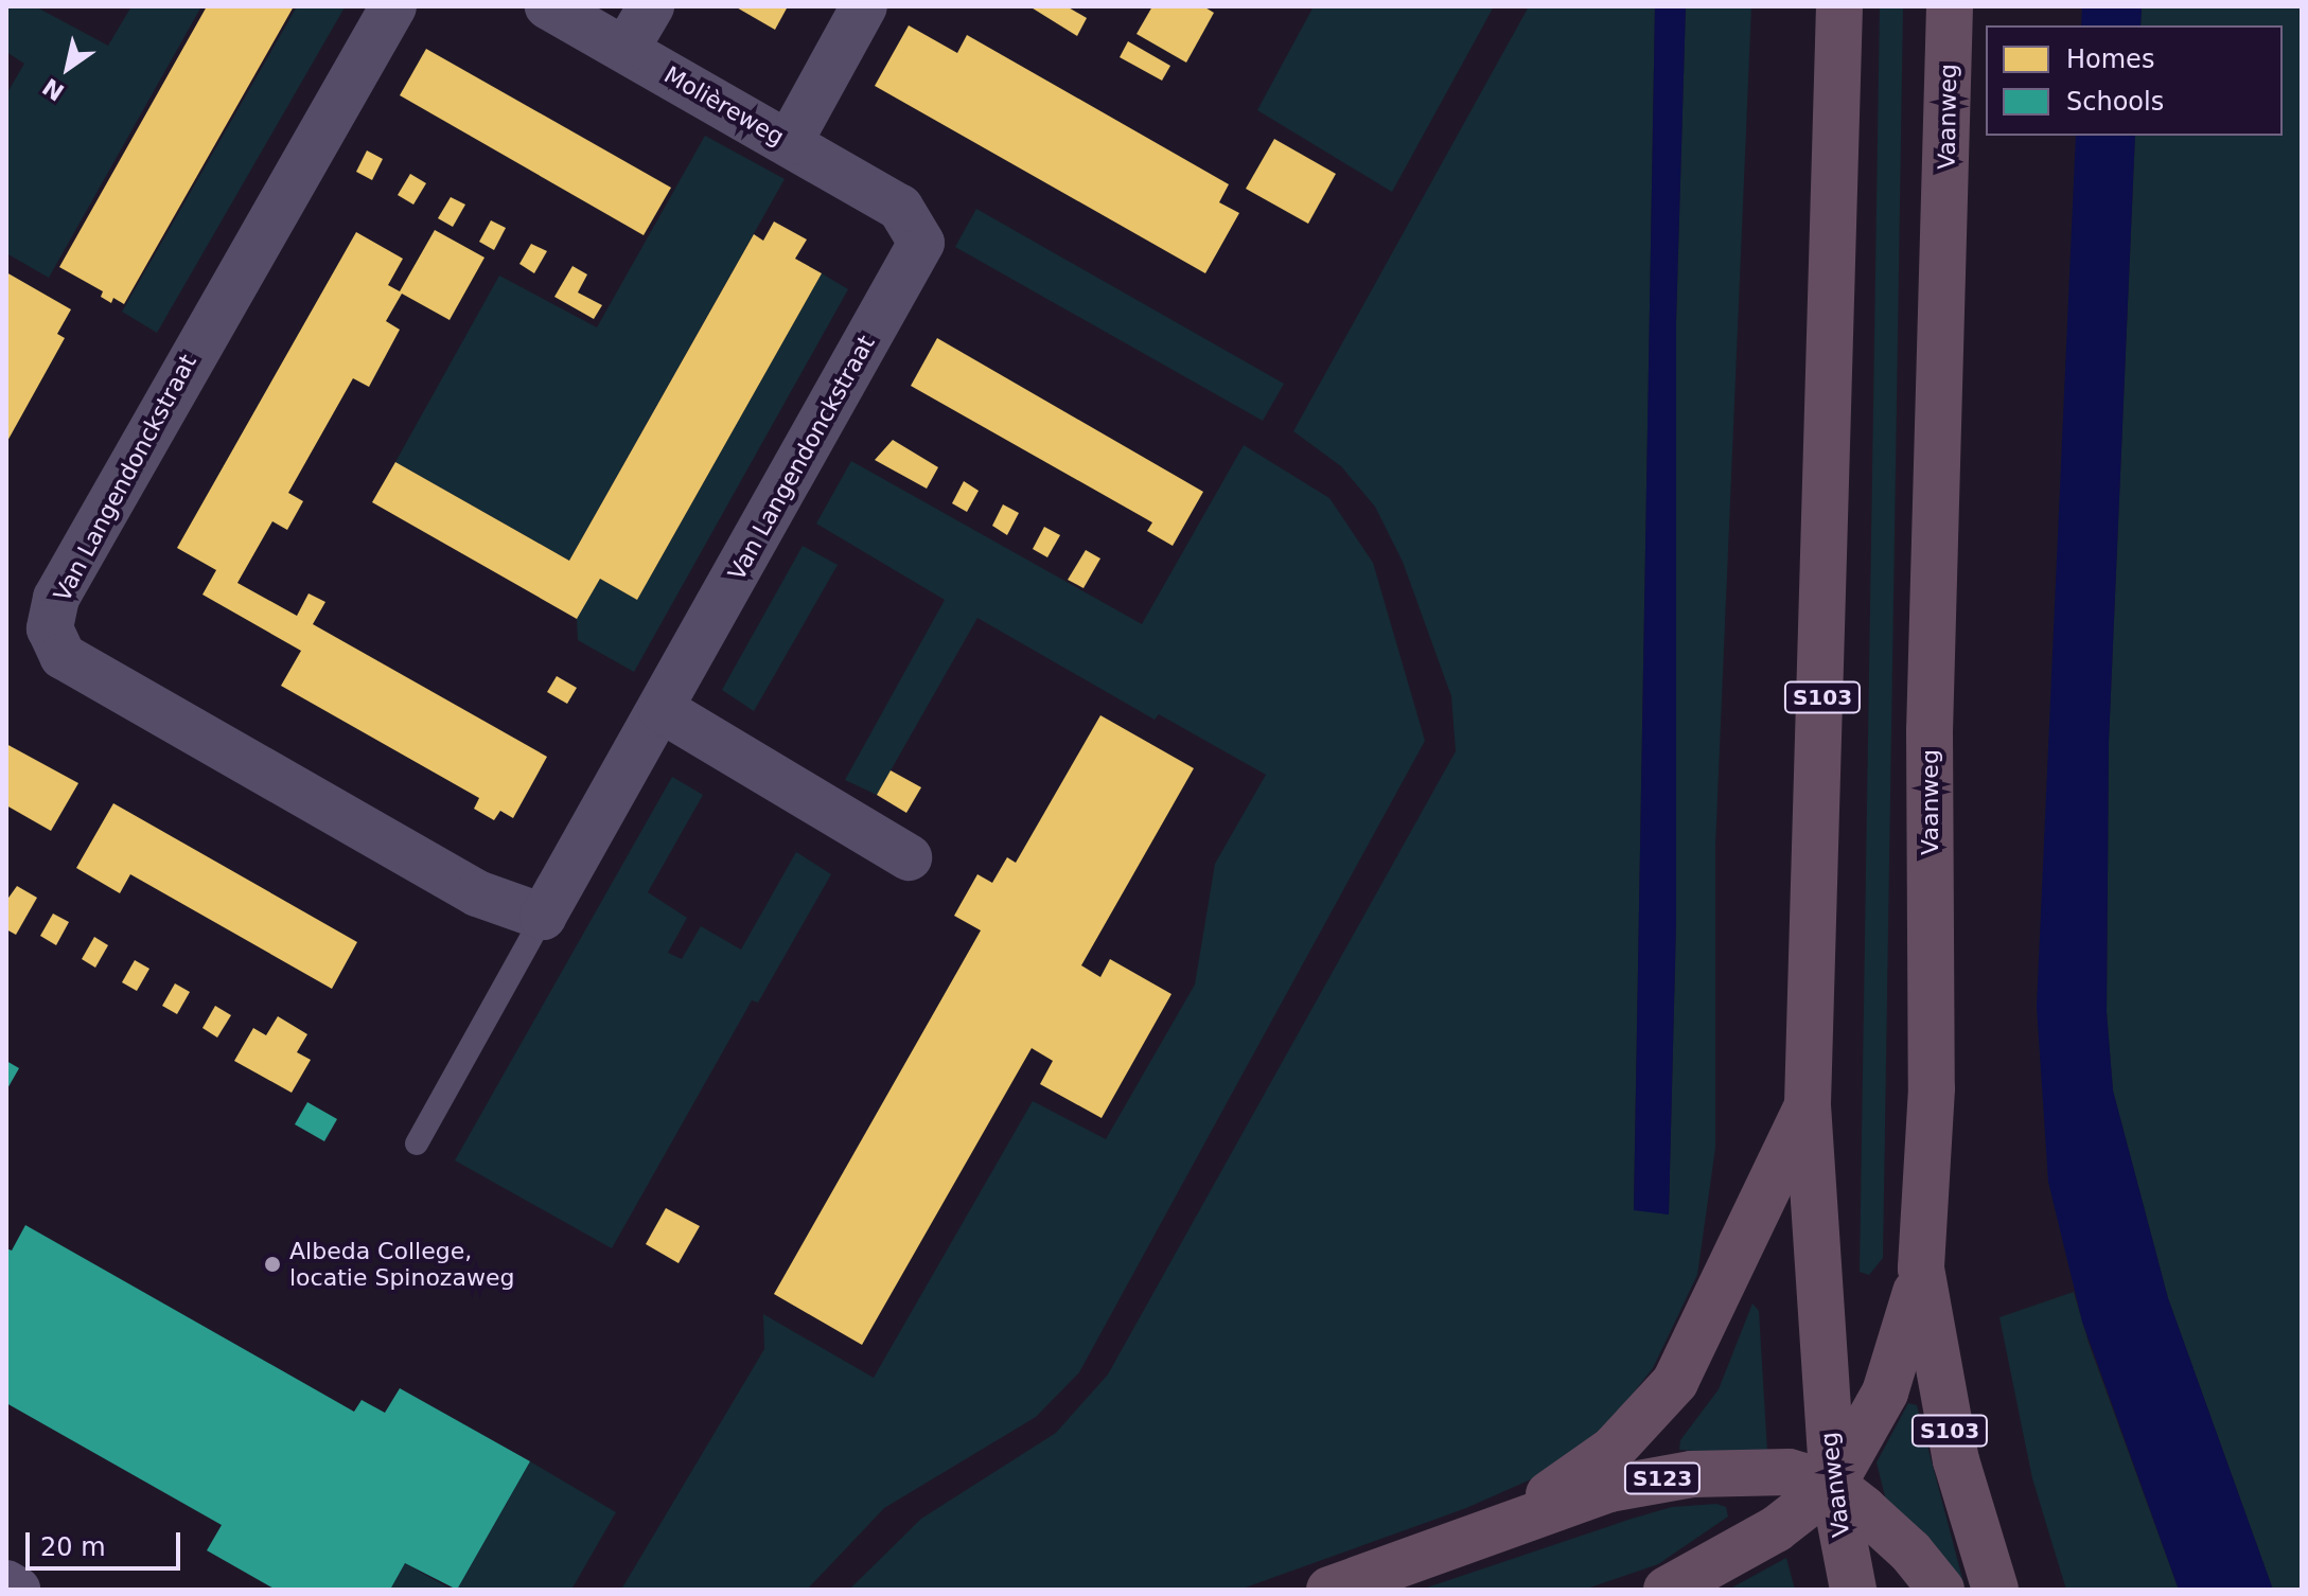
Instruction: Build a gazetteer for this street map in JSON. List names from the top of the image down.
{
  "streets": {
    "highway": ["Vaanweg", "S103", "S123"],
    "street": ["Molièreweg", "Van Langendonckstraat"]
  },
  "crossings": [
    ["Molièreweg", "Van Langendonckstraat"],
    ["Vaanweg", "S123"]
  ],
  "places": ["Albeda College, locatie Spinozaweg"],
  "legend": ["Homes", "Schools"],
  "scale_bar": "20 m",
  "north": "bottom left"
}
